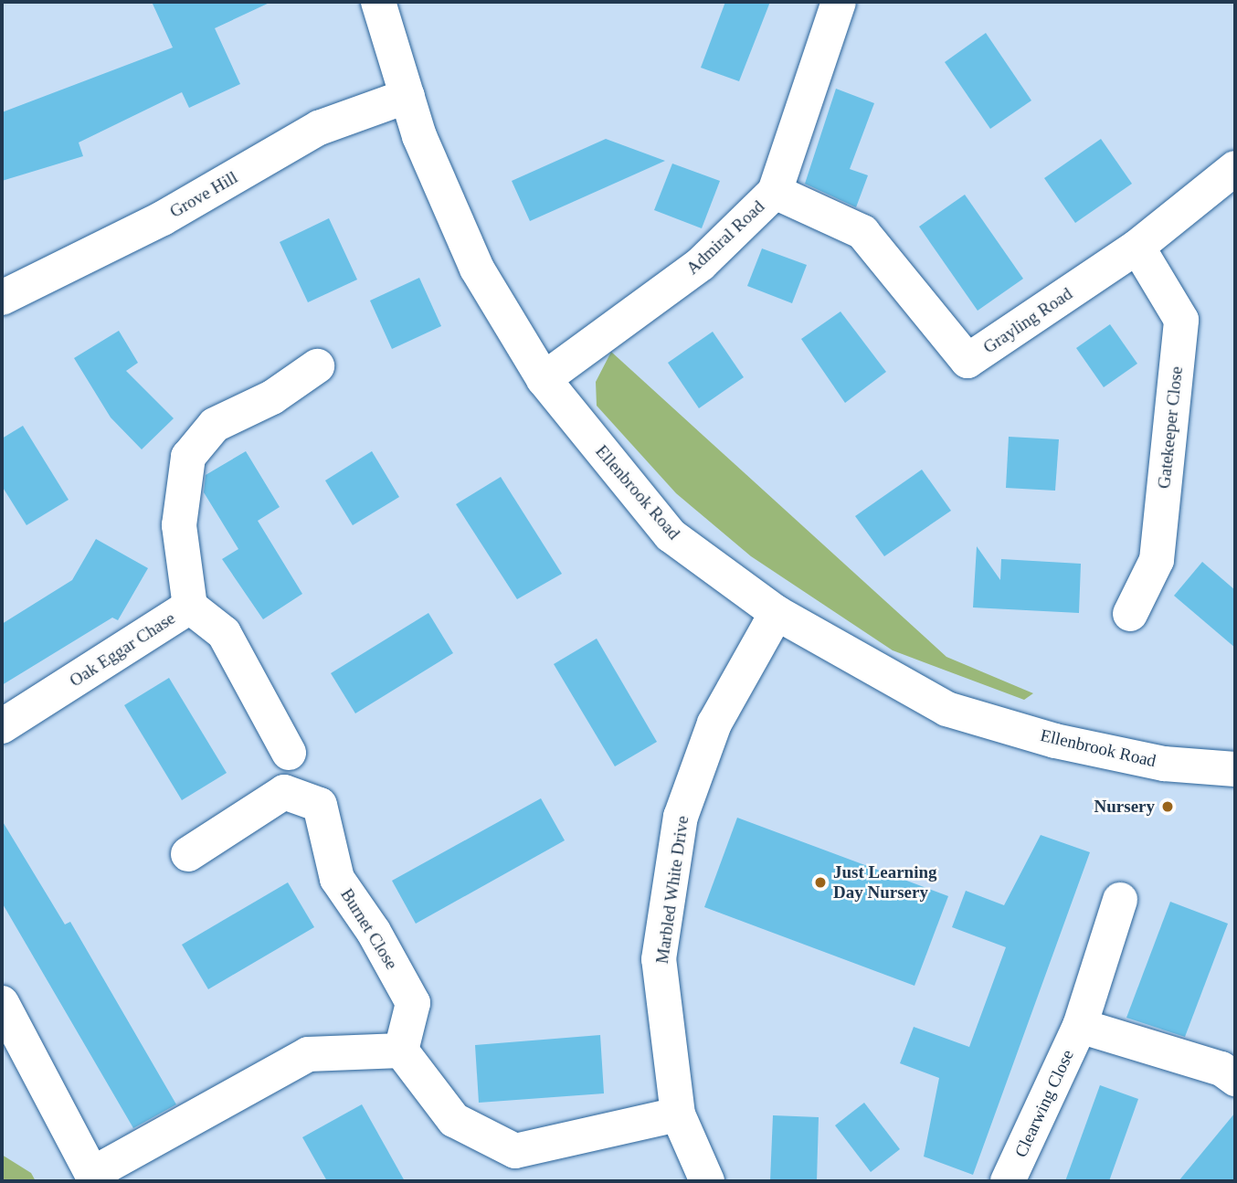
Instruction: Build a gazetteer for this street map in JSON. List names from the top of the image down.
{
  "streets": {
    "street": [
      "Grove Hill",
      "Admiral Road",
      "Grayling Road",
      "Gatekeeper Close",
      "Ellenbrook Road",
      "Oak Eggar Chase",
      "Marbled White Drive",
      "Burnet Close",
      "Clearwing Close"
    ]
  },
  "crossings": [
    ["Grove Hill", "Ellenbrook Road"],
    ["Admiral Road", "Grayling Road"],
    ["Admiral Road", "Ellenbrook Road"],
    ["Grayling Road", "Gatekeeper Close"],
    ["Ellenbrook Road", "Marbled White Drive"]
  ],
  "places": ["Nursery", "Just Learning Day Nursery"]
}
